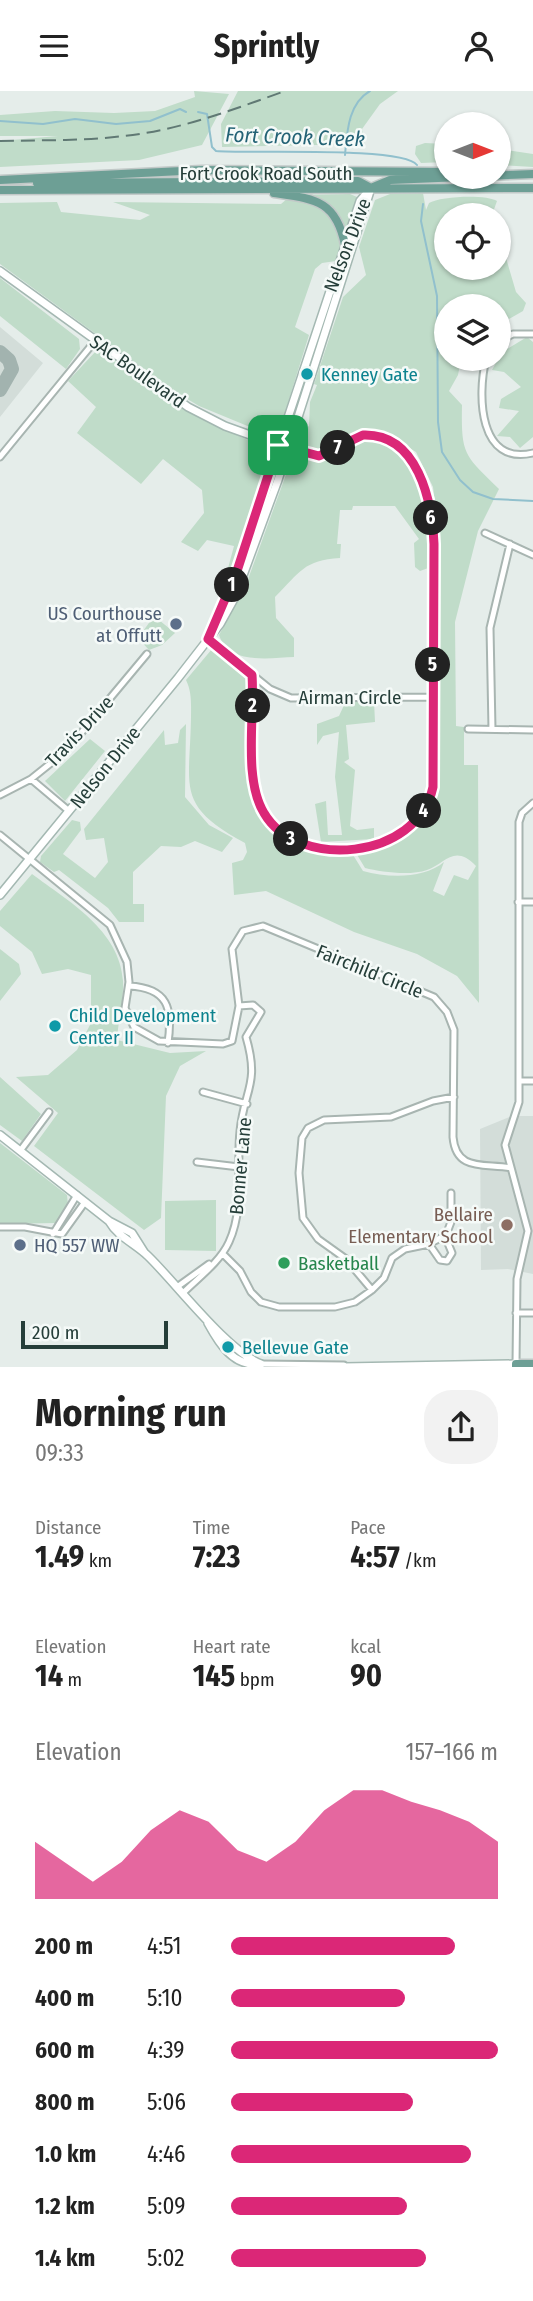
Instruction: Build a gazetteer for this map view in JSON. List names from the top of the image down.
{
  "streets": {
    "main road": ["Fort Crook Road South"],
    "street": [
      "Nelson Drive",
      "SAC Boulevard",
      "Airman Circle",
      "Travis Drive",
      "Fairchild Circle",
      "Bonner Lane"
    ]
  },
  "crossings": [
    ["Fort Crook Road South", "Nelson Drive"],
    ["Nelson Drive", "SAC Boulevard"],
    ["Nelson Drive", "Airman Circle"],
    ["SAC Boulevard", "Airman Circle"],
    ["Fairchild Circle", "Bonner Lane"]
  ],
  "water": ["Fort Crook Creek"],
  "places": [
    "Kenney Gate",
    "US Courthouse at Offutt",
    "Child Development Center II",
    "Bellaire Elementary School",
    "HQ 557 WW",
    "Basketball",
    "Bellevue Gate"
  ],
  "scale_bar": "200 m",
  "north": "right",
  "page": {
    "header": "Sprintly",
    "pins": [
      "7",
      "6",
      "1",
      "5",
      "2",
      "4",
      "3"
    ],
    "scale": "200 m",
    "heading": ["Morning run", "09:33"],
    "stats": [
      ["Distance", "1.49 km"],
      ["Time", "7:23"],
      ["Pace", "4:57 /km"],
      ["Elevation", "14 m"],
      ["Heart rate", "145 bpm"],
      ["kcal", "90"]
    ],
    "chart": ["Elevation", "157–166 m"],
    "list": [
      {
        "name": "200 m",
        "note": "4:51"
      },
      {
        "name": "400 m",
        "note": "5:10"
      },
      {
        "name": "600 m",
        "note": "4:39"
      },
      {
        "name": "800 m",
        "note": "5:06"
      },
      {
        "name": "1.0 km",
        "note": "4:46"
      },
      {
        "name": "1.2 km",
        "note": "5:09"
      },
      {
        "name": "1.4 km",
        "note": "5:02"
      }
    ]
  }
}
